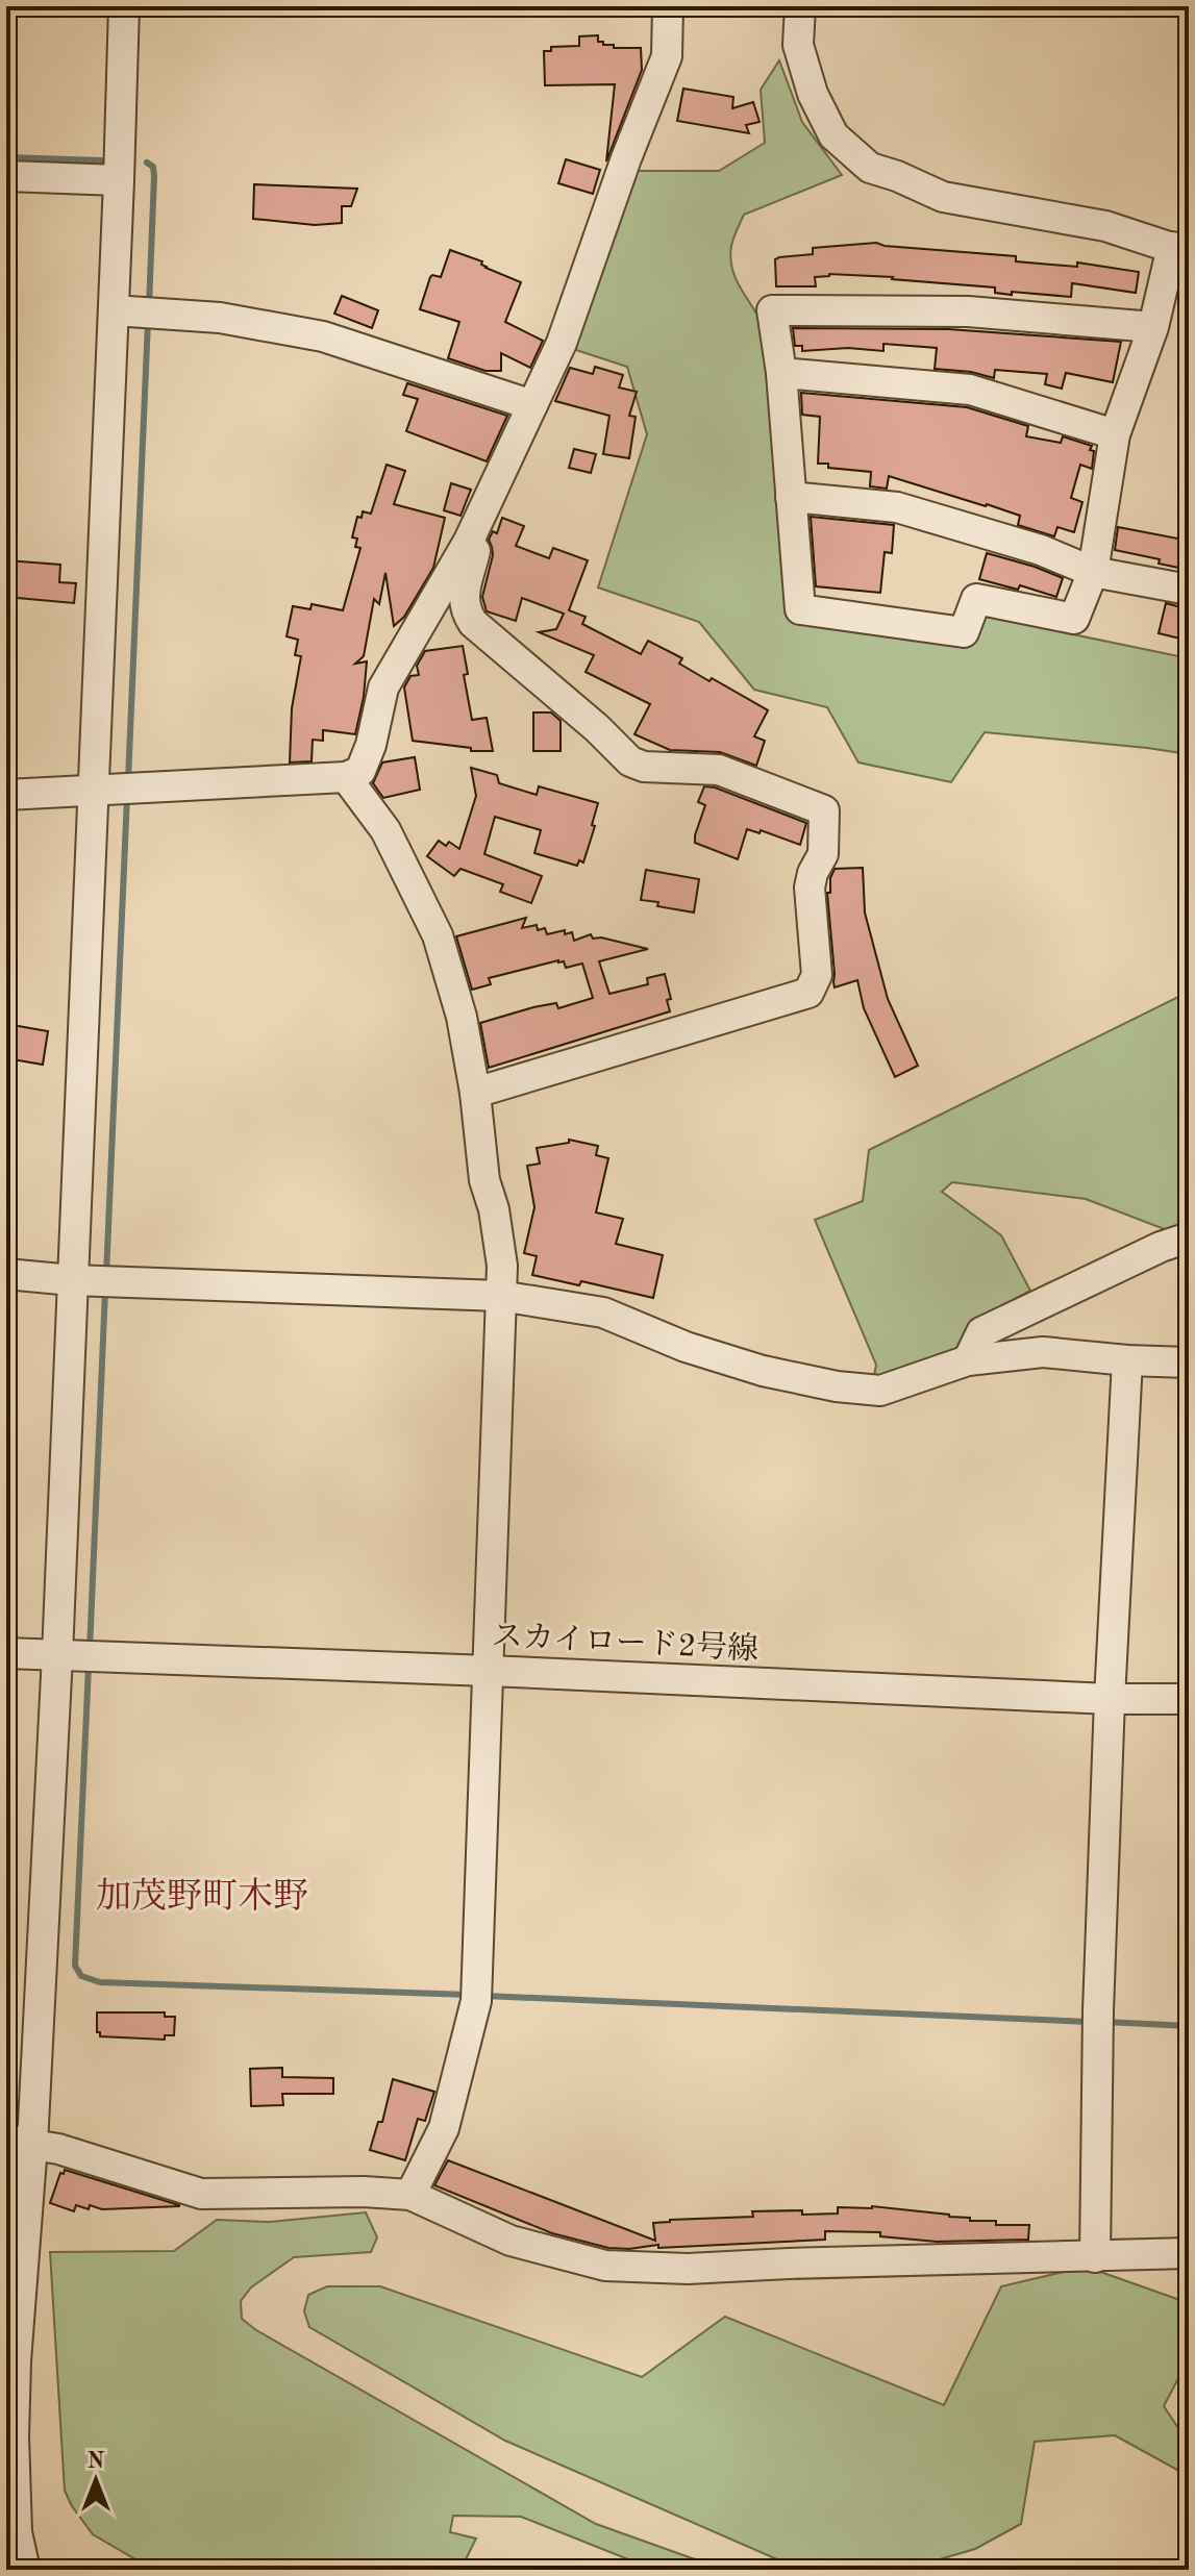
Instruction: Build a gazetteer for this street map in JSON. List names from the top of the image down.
{
  "streets": {
    "street": ["スカイロード2号線"]
  },
  "districts": ["加茂野町木野"],
  "north": "top"
}
